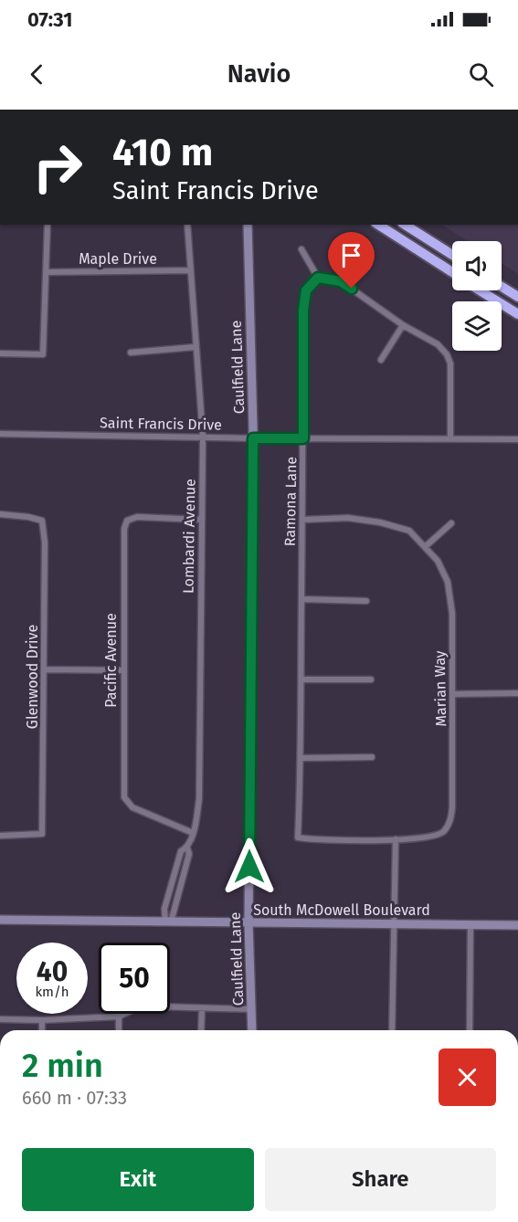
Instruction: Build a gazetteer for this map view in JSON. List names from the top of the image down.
{
  "streets": {
    "main road": ["Caulfield Lane", "South McDowell Boulevard"],
    "street": [
      "Maple Drive",
      "Saint Francis Drive",
      "Ramona Lane",
      "Lombardi Avenue",
      "Pacific Avenue",
      "Glenwood Drive",
      "Marian Way"
    ]
  },
  "crossings": [
    ["Maple Drive", "Lombardi Avenue"],
    ["Caulfield Lane", "Saint Francis Drive"],
    ["Caulfield Lane", "South McDowell Boulevard"],
    ["Saint Francis Drive", "Ramona Lane"],
    ["Saint Francis Drive", "Lombardi Avenue"],
    ["Ramona Lane", "Marian Way"],
    ["Lombardi Avenue", "Pacific Avenue"],
    ["Lombardi Avenue", "South McDowell Boulevard"]
  ],
  "page": {
    "status": "07:31",
    "header": "Navio",
    "turn": ["410 m", "Saint Francis Drive"],
    "speed": "40 km/h",
    "limit": "50",
    "heading": ["2 min", "660 m · 07:33"],
    "buttons": ["Exit", "Share"]
  }
}
